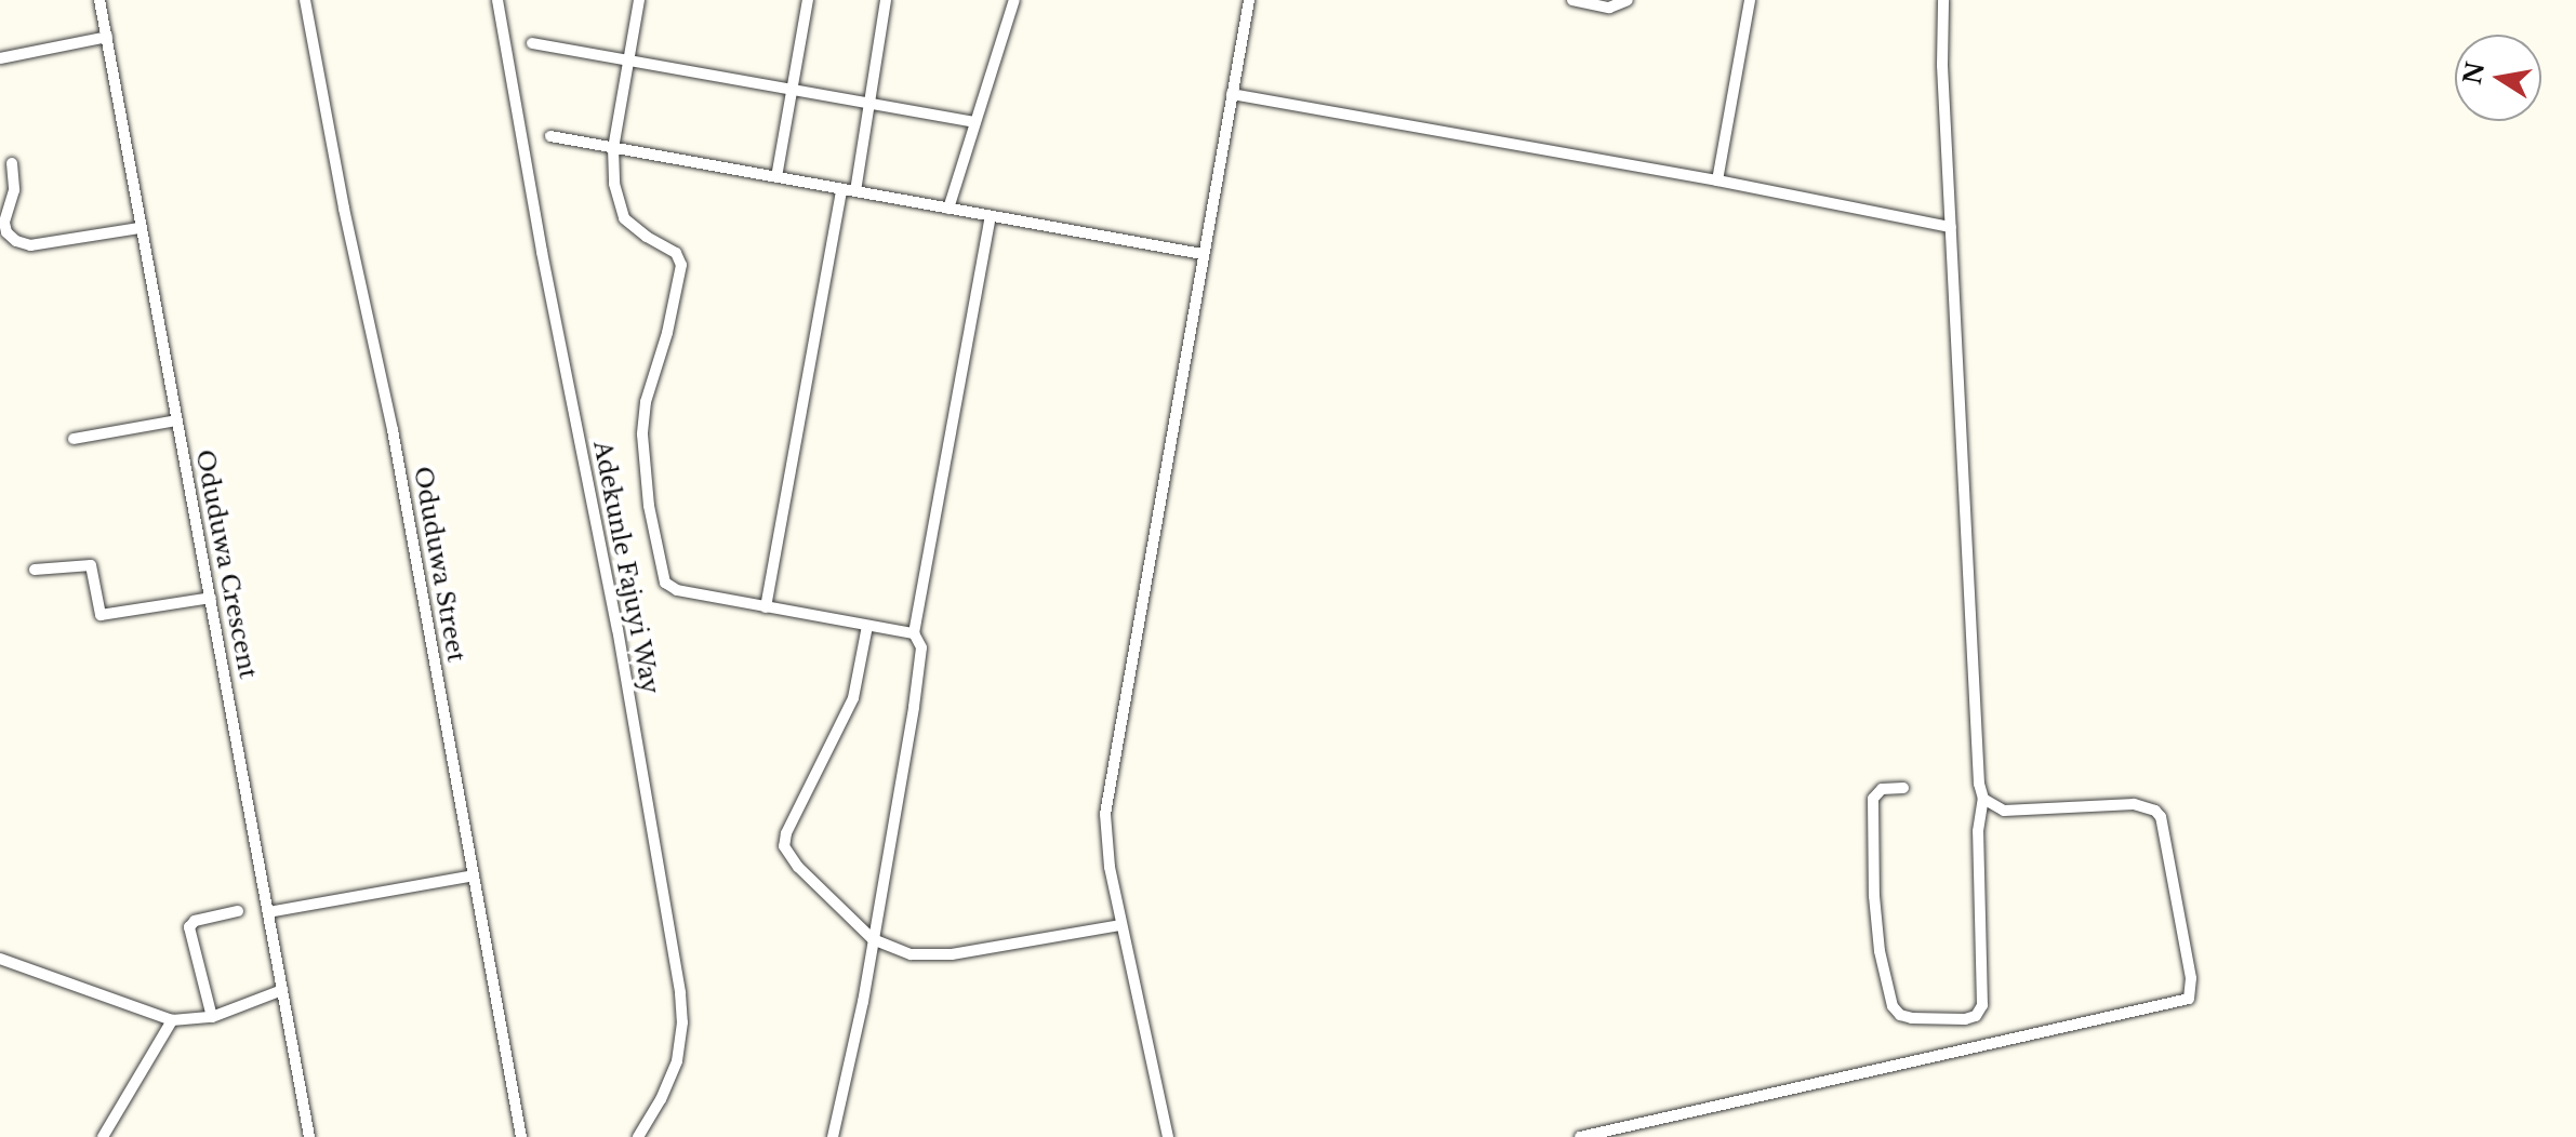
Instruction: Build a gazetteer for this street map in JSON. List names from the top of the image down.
{
  "streets": {
    "street": ["Oduduwa Crescent", "Oduduwa Street", "Adekunle Fajuyi Way"]
  },
  "north": "left"
}
